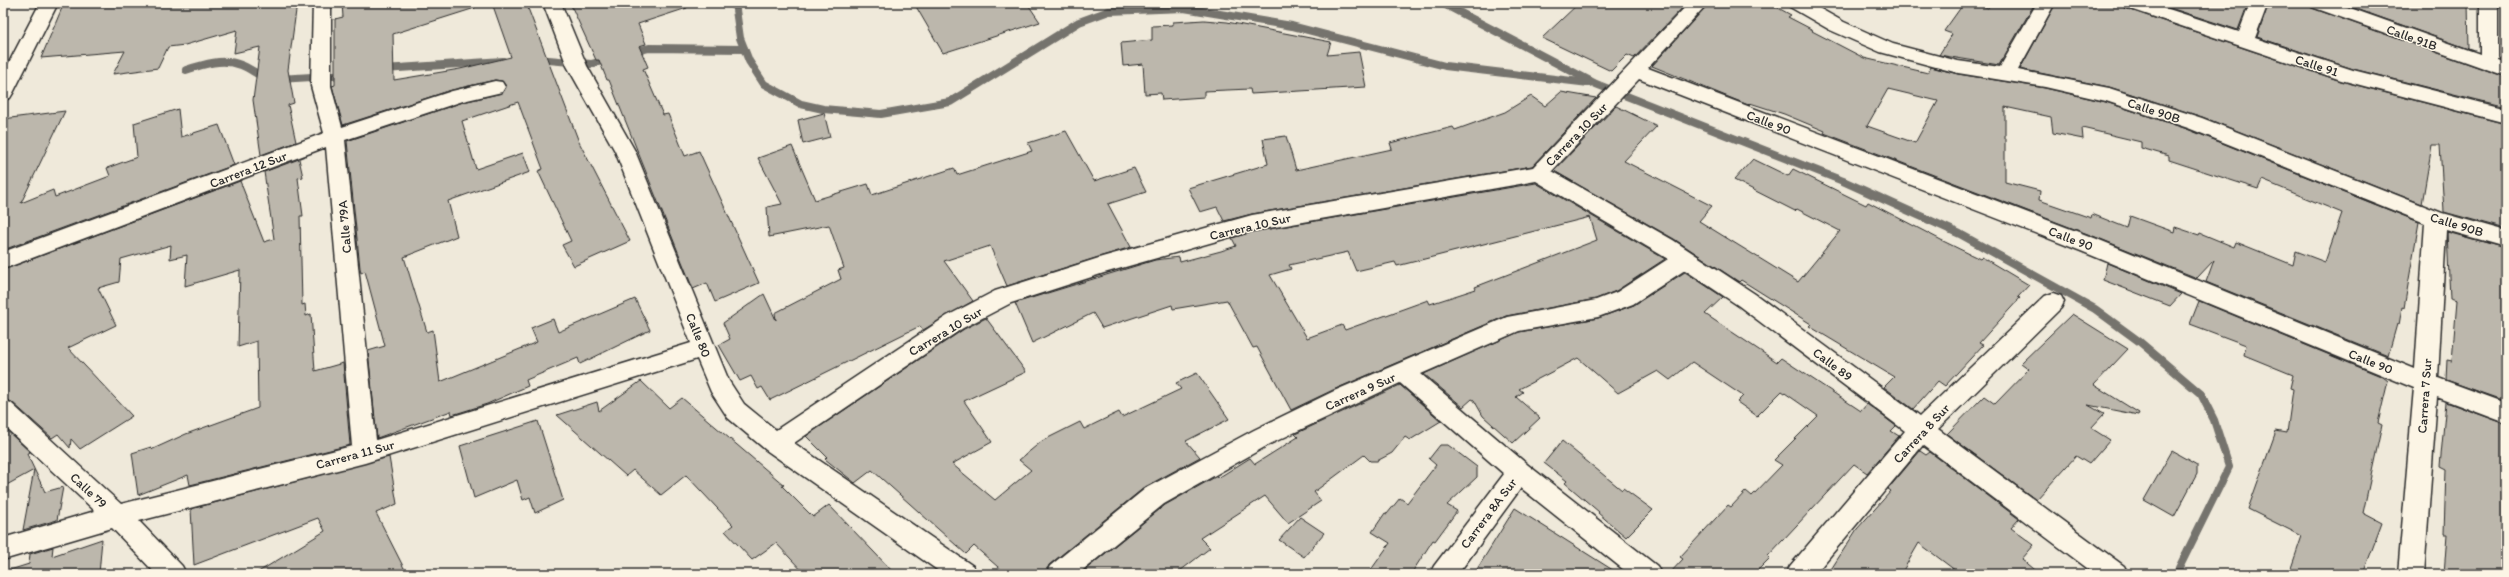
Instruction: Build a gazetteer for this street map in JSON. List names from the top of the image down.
{
  "streets": {
    "street": [
      "Calle 91B",
      "Calle 91",
      "Calle 90B",
      "Calle 90",
      "Carrera 10 Sur",
      "Carrera 12 Sur",
      "Calle 79A",
      "Calle 80",
      "Calle 89",
      "Carrera 9 Sur",
      "Carrera 7 Sur",
      "Carrera 8 Sur",
      "Carrera 11 Sur",
      "Calle 79",
      "Carrera 8A Sur"
    ]
  },
  "crossings": [
    ["Calle 90B", "Carrera 7 Sur"],
    ["Calle 90", "Carrera 10 Sur"],
    ["Calle 90", "Carrera 7 Sur"],
    ["Carrera 10 Sur", "Calle 80"],
    ["Carrera 10 Sur", "Calle 89"],
    ["Carrera 12 Sur", "Calle 79A"],
    ["Calle 79A", "Carrera 11 Sur"],
    ["Calle 80", "Carrera 11 Sur"],
    ["Calle 89", "Carrera 9 Sur"],
    ["Calle 89", "Carrera 8 Sur"],
    ["Carrera 11 Sur", "Calle 79"]
  ]
}
